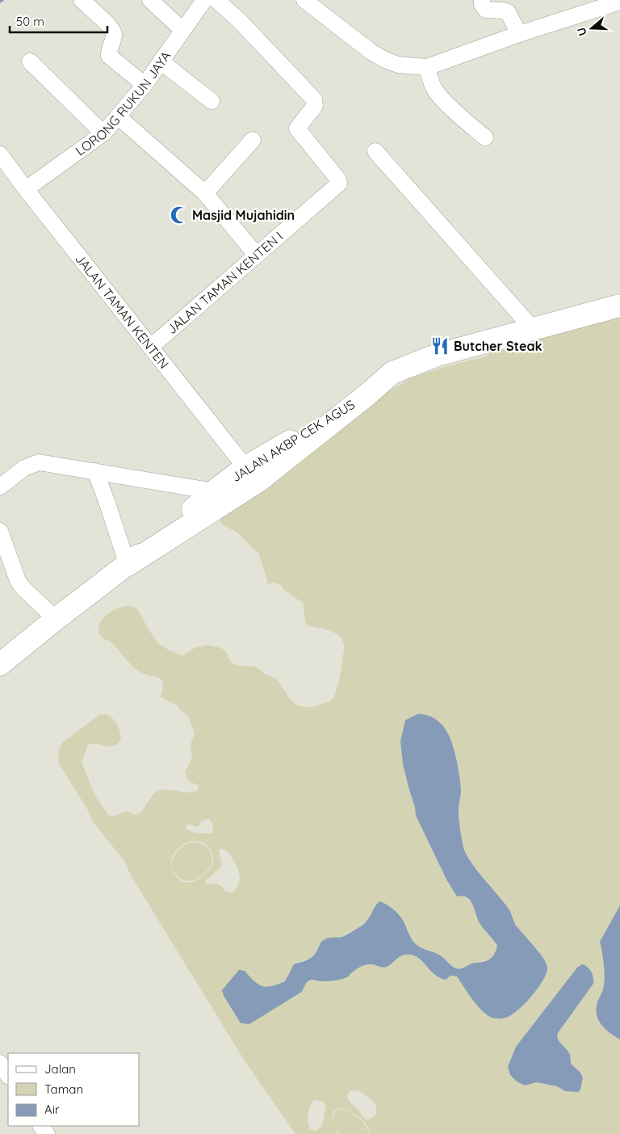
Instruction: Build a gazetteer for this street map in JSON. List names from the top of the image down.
{
  "streets": {
    "main road": ["JALAN AKBP CEK AGUS"],
    "street": ["LORONG RUKUN JAYA", "JALAN TAMAN KENTEN I", "JALAN TAMAN KENTEN"]
  },
  "crossings": [
    ["LORONG RUKUN JAYA", "JALAN TAMAN KENTEN"],
    ["JALAN TAMAN KENTEN I", "JALAN TAMAN KENTEN"],
    ["JALAN TAMAN KENTEN", "JALAN AKBP CEK AGUS"]
  ],
  "places": {
    "mosque": ["Masjid Mujahidin"],
    "restaurant": ["Butcher Steak"]
  },
  "legend": ["Jalan", "Taman", "Air"],
  "scale_bar": "50 m",
  "north": "left"
}
